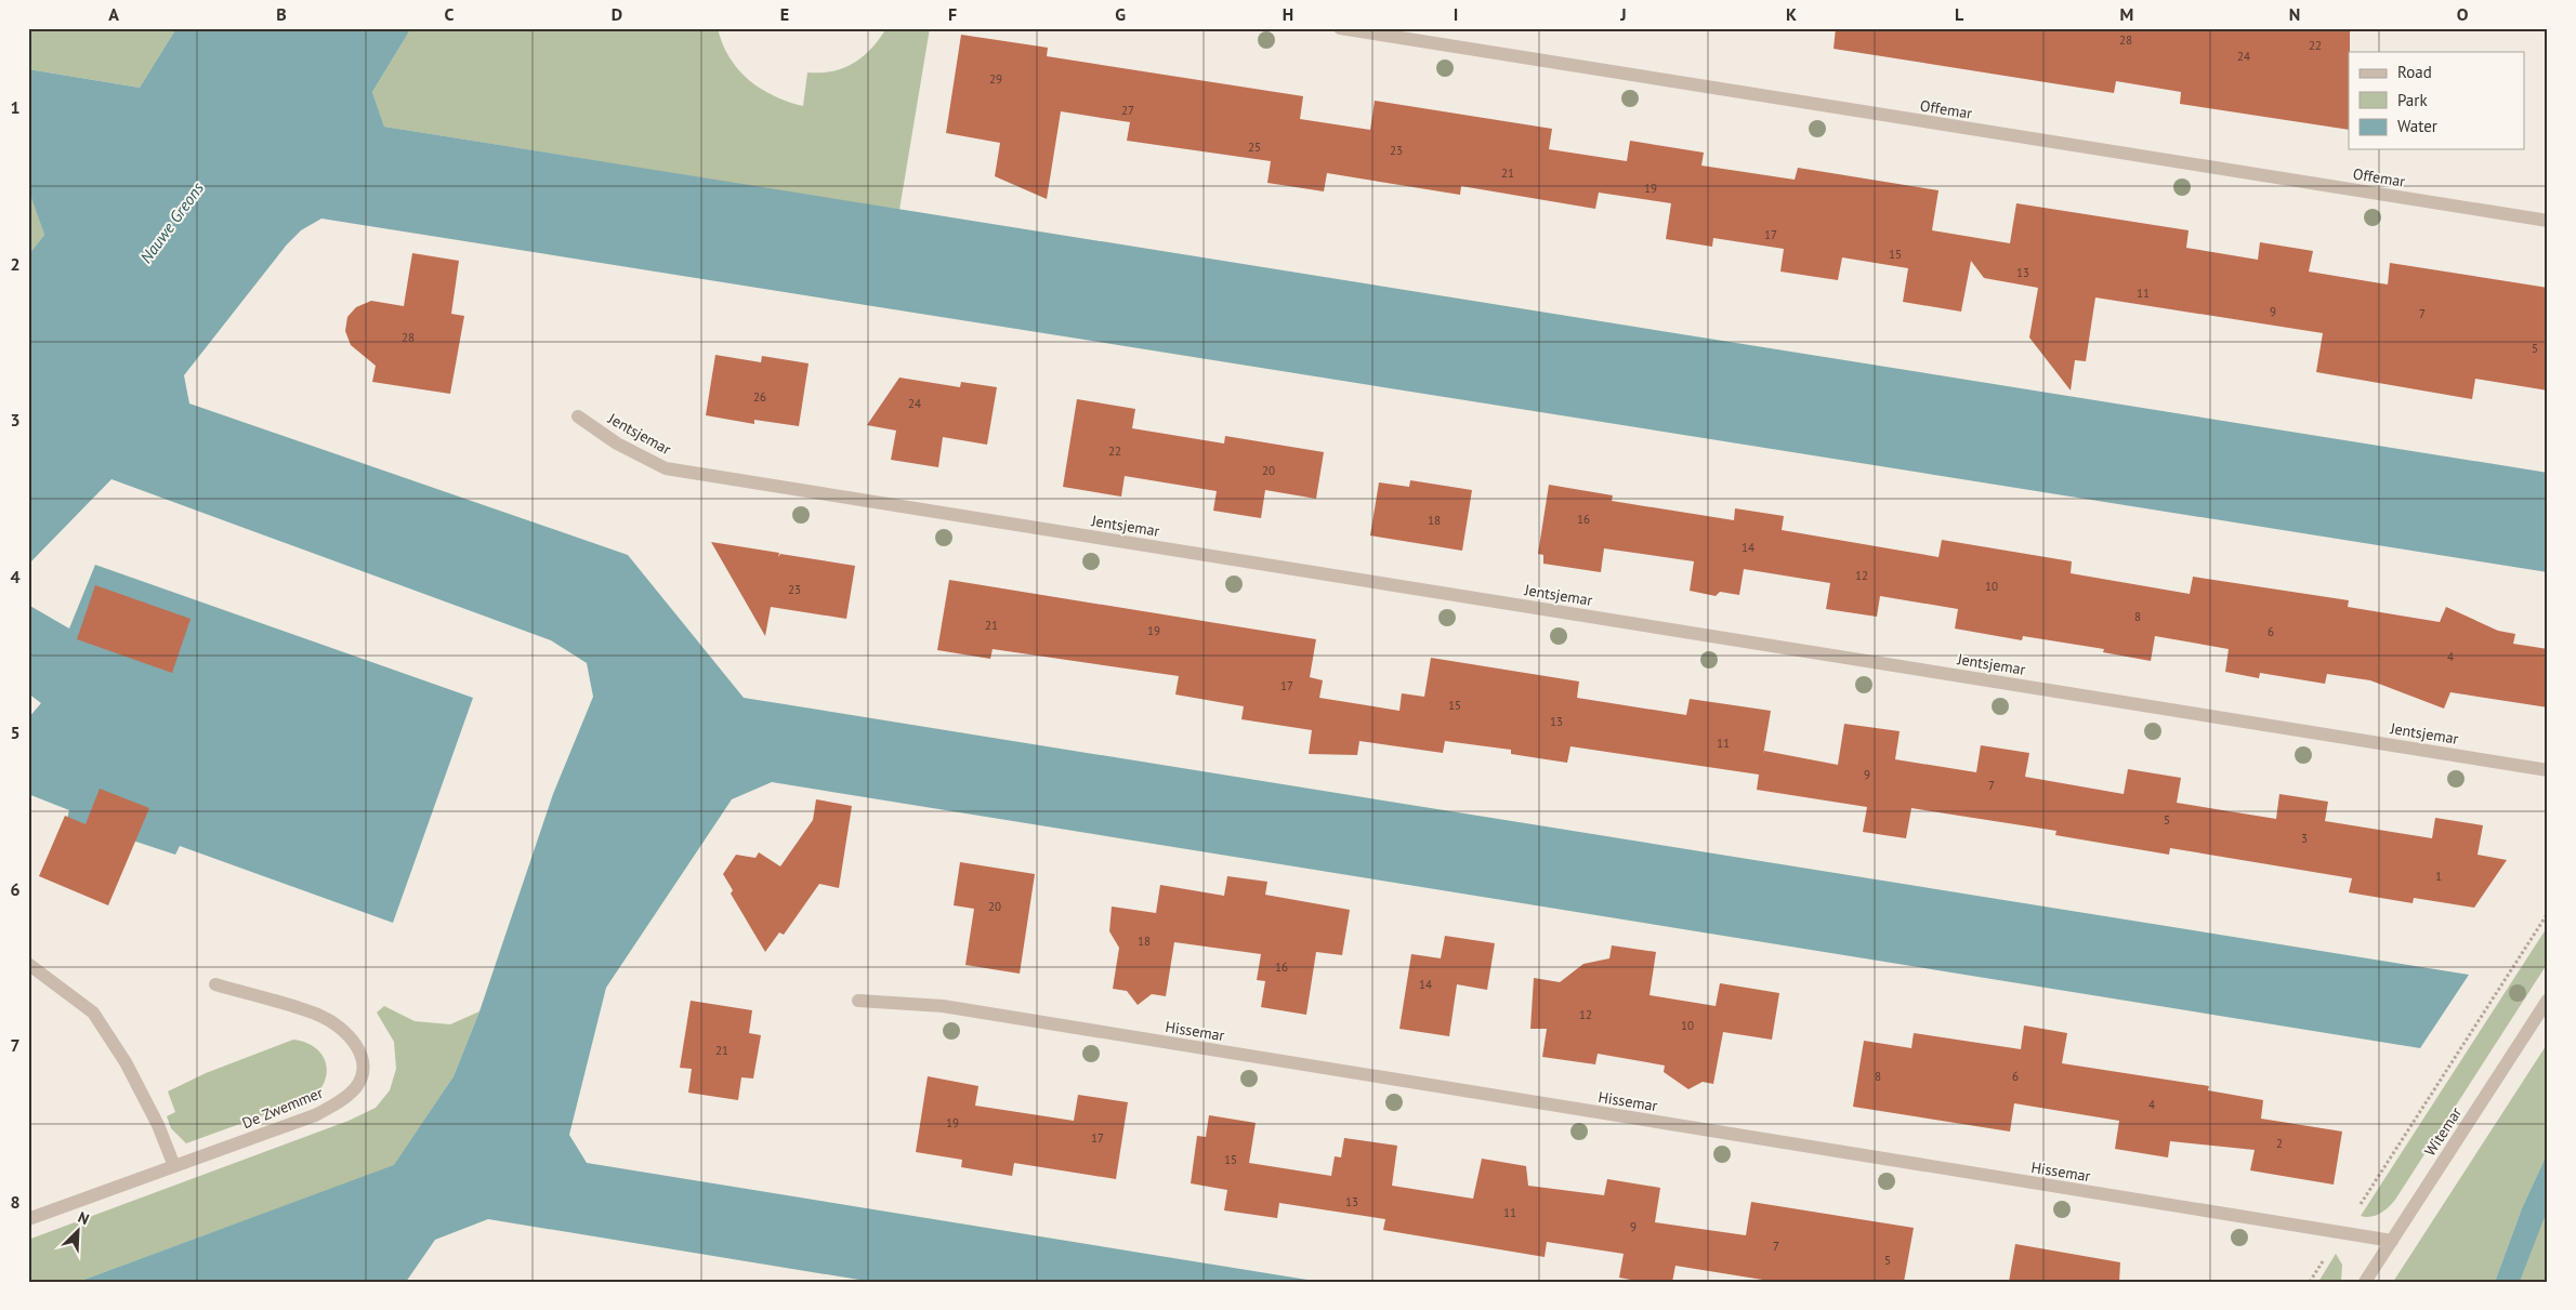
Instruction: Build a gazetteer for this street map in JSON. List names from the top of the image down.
{
  "streets": {
    "street": [
      "Offemar",
      "Jentsjemar",
      "Hissemar",
      "De Zwemmer",
      "Witemar"
    ]
  },
  "crossings": [
    ["Hissemar", "Witemar"]
  ],
  "water": ["Nauwe Greons"],
  "house_numbers": [
    "28",
    "22",
    "24",
    "29",
    "27",
    "25",
    "23",
    "21",
    "19",
    "17",
    "15",
    "13",
    "11",
    "9",
    "7",
    "28",
    "5",
    "26",
    "24",
    "22",
    "20",
    "16",
    "18",
    "14",
    "12",
    "10",
    "23",
    "8",
    "21",
    "19",
    "6",
    "4",
    "17",
    "15",
    "13",
    "11",
    "9",
    "7",
    "5",
    "3",
    "1",
    "20",
    "18",
    "16",
    "14",
    "12",
    "10",
    "21",
    "8",
    "6",
    "4",
    "19",
    "17",
    "2",
    "15",
    "13",
    "11",
    "9",
    "7",
    "5"
  ],
  "legend": ["Road", "Park", "Water"],
  "north": "top right",
  "grid": {
    "columns": [
      "A",
      "B",
      "C",
      "D",
      "E",
      "F",
      "G",
      "H",
      "I",
      "J",
      "K",
      "L",
      "M",
      "N",
      "O"
    ],
    "rows": [
      "1",
      "2",
      "3",
      "4",
      "5",
      "6",
      "7",
      "8"
    ]
  }
}
